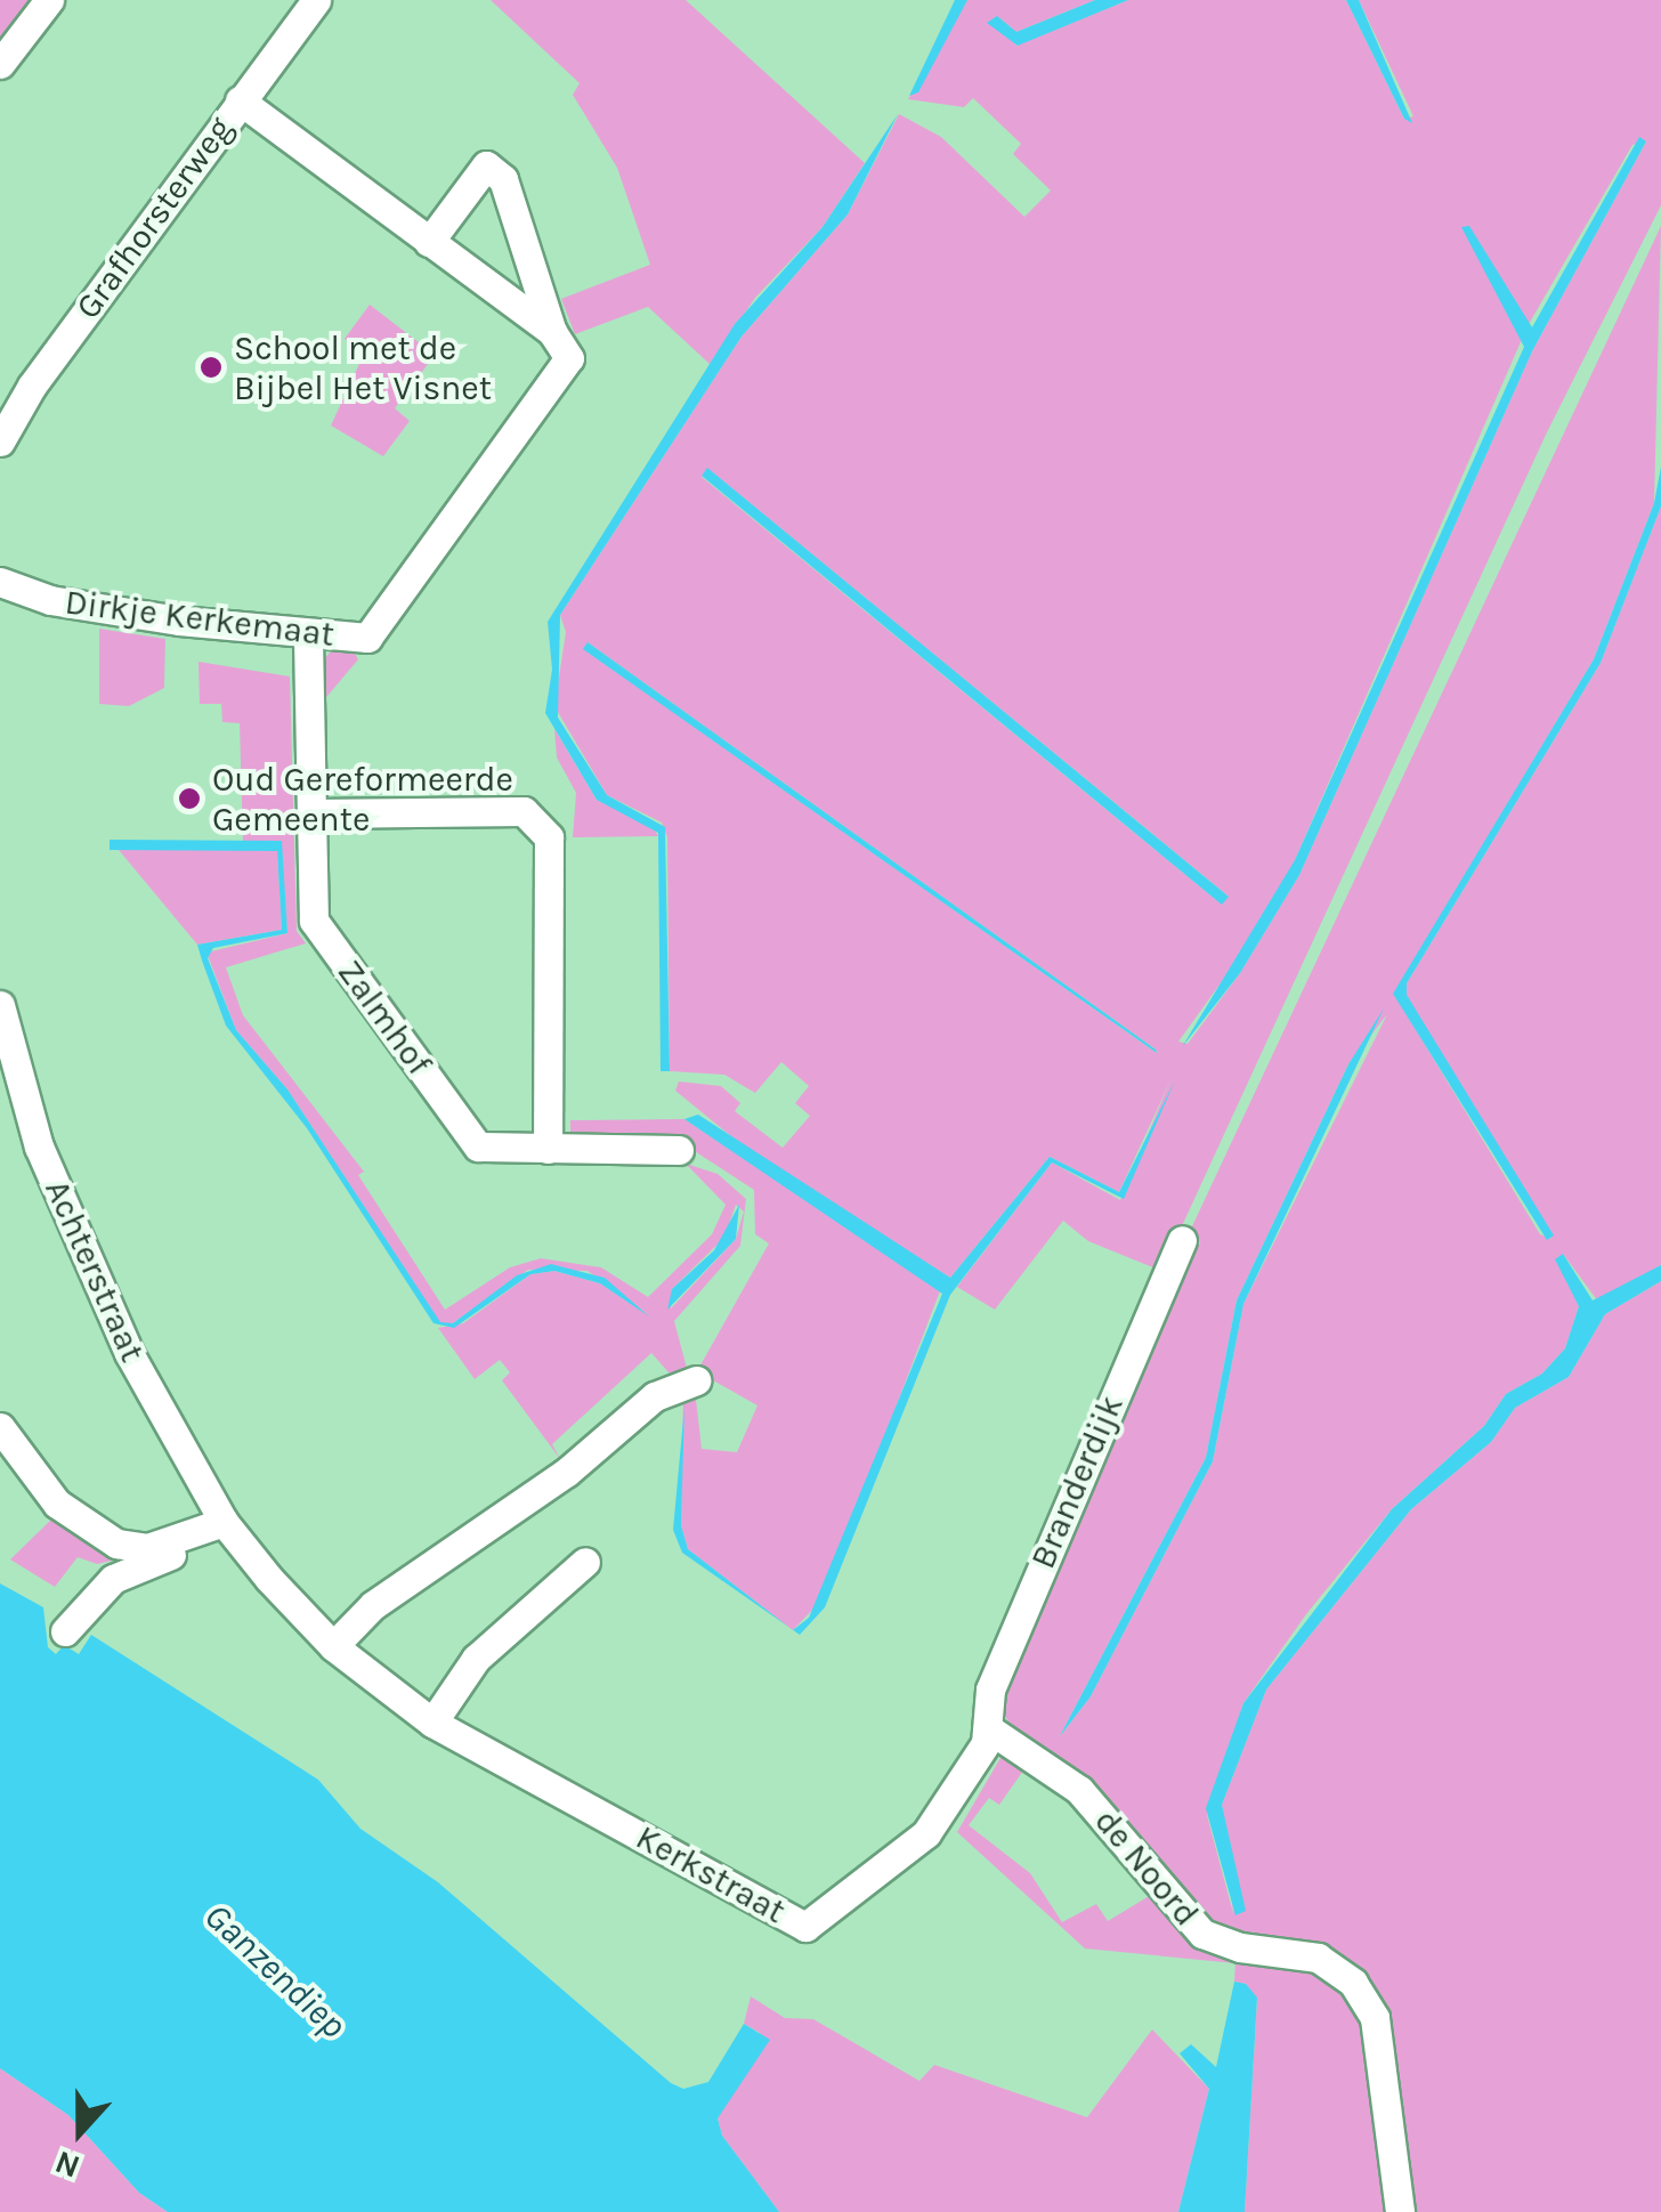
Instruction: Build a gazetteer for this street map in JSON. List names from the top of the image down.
{
  "streets": {
    "street": [
      "Grafhorsterweg",
      "Dirkje Kerkemaat",
      "Zalmhof",
      "Achterstraat",
      "Branderdijk",
      "de Noord",
      "Kerkstraat"
    ]
  },
  "crossings": [
    ["Achterstraat", "Kerkstraat"],
    ["Branderdijk", "de Noord"],
    ["Branderdijk", "Kerkstraat"],
    ["de Noord", "Kerkstraat"]
  ],
  "water": ["Ganzendiep"],
  "places": ["School met de Bijbel Het Visnet", "Oud Gereformeerde Gemeente"],
  "north": "bottom"
}
